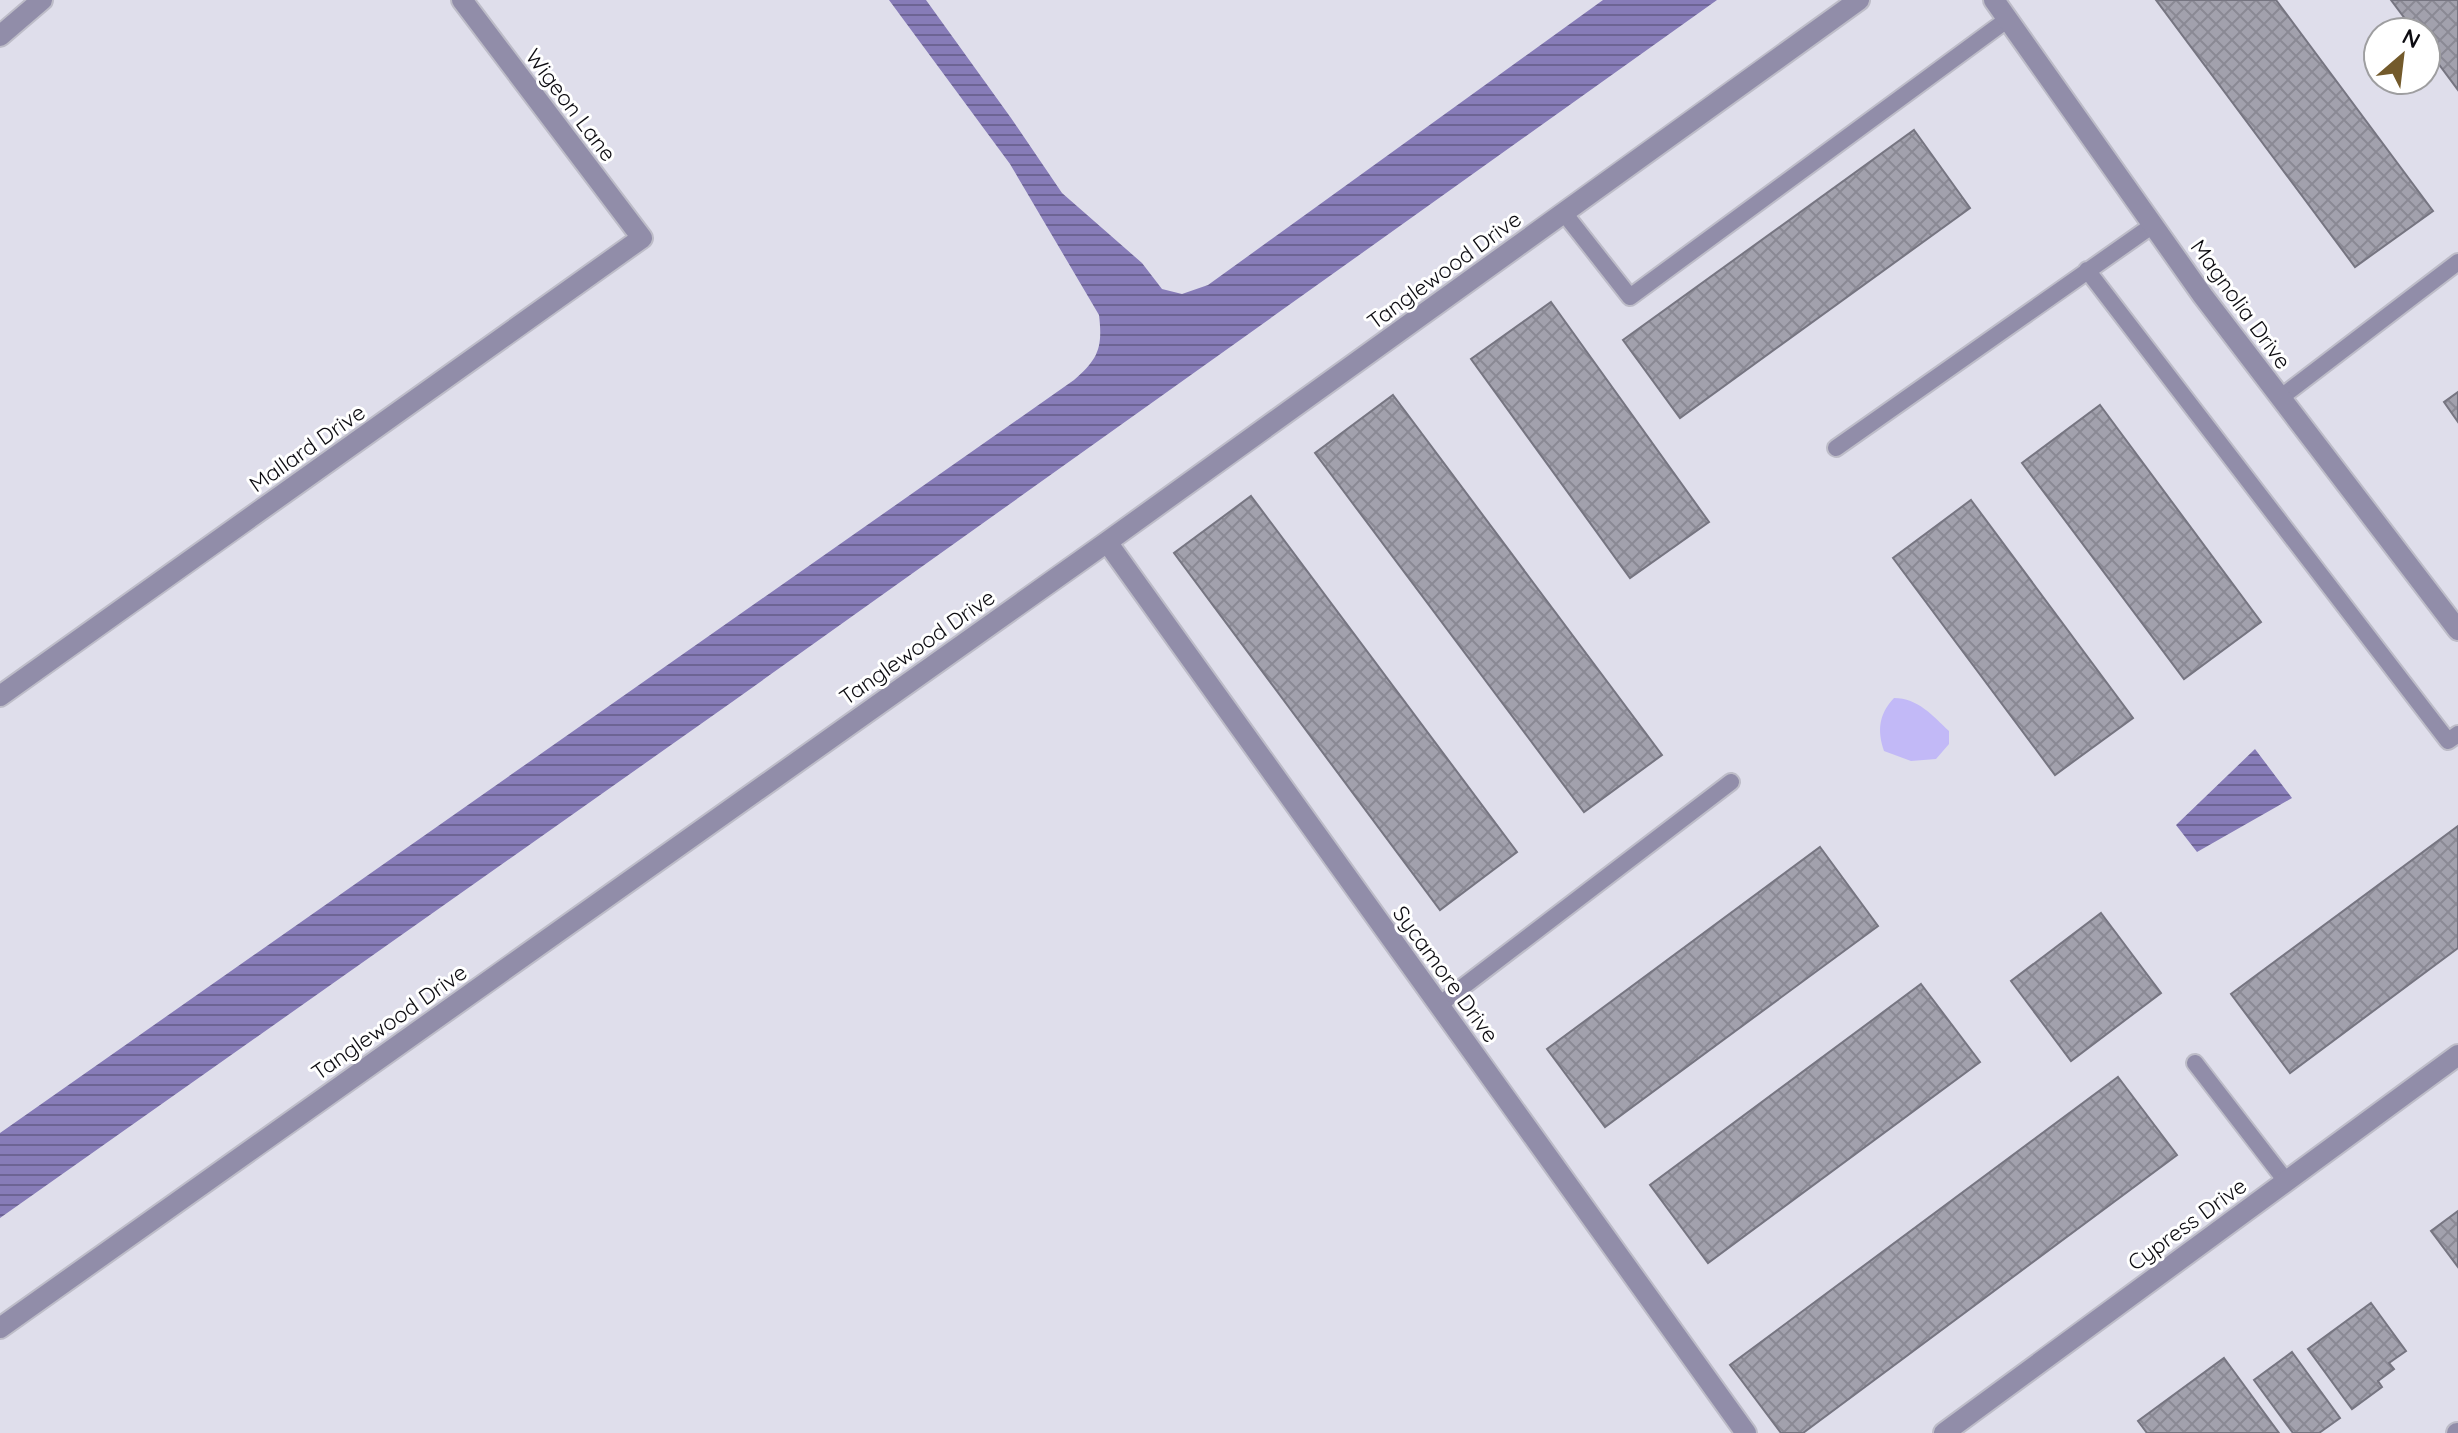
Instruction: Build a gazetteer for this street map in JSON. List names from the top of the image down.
{
  "streets": {
    "street": [
      "Wigeon Lane",
      "Tanglewood Drive",
      "Magnolia Drive",
      "Mallard Drive",
      "Sycamore Drive",
      "Cypress Drive"
    ]
  },
  "crossings": [
    ["Wigeon Lane", "Mallard Drive"],
    ["Tanglewood Drive", "Sycamore Drive"]
  ],
  "north": "top right"
}
